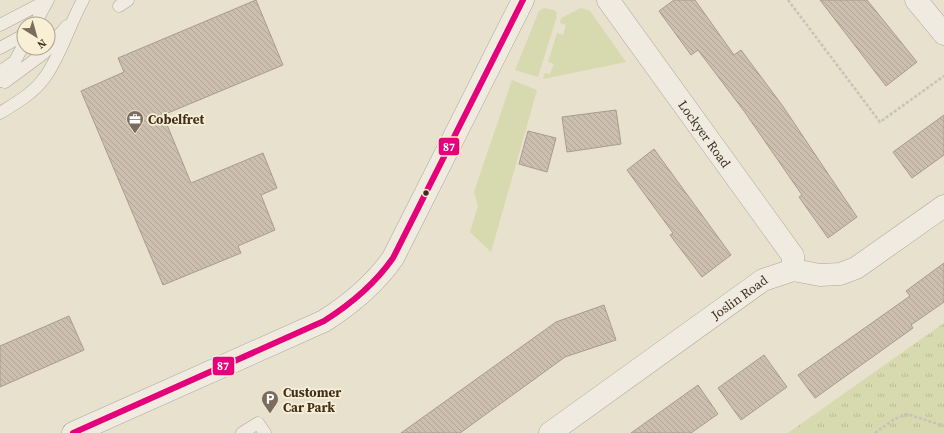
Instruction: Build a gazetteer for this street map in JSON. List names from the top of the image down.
{
  "streets": {
    "street": ["Lockyer Road", "Joslin Road"]
  },
  "crossings": [
    ["Lockyer Road", "Joslin Road"]
  ],
  "places": {
    "office": ["Cobelfret"],
    "parking": ["Customer Car Park"]
  },
  "lines": ["transit line 87"],
  "north": "bottom right"
}
